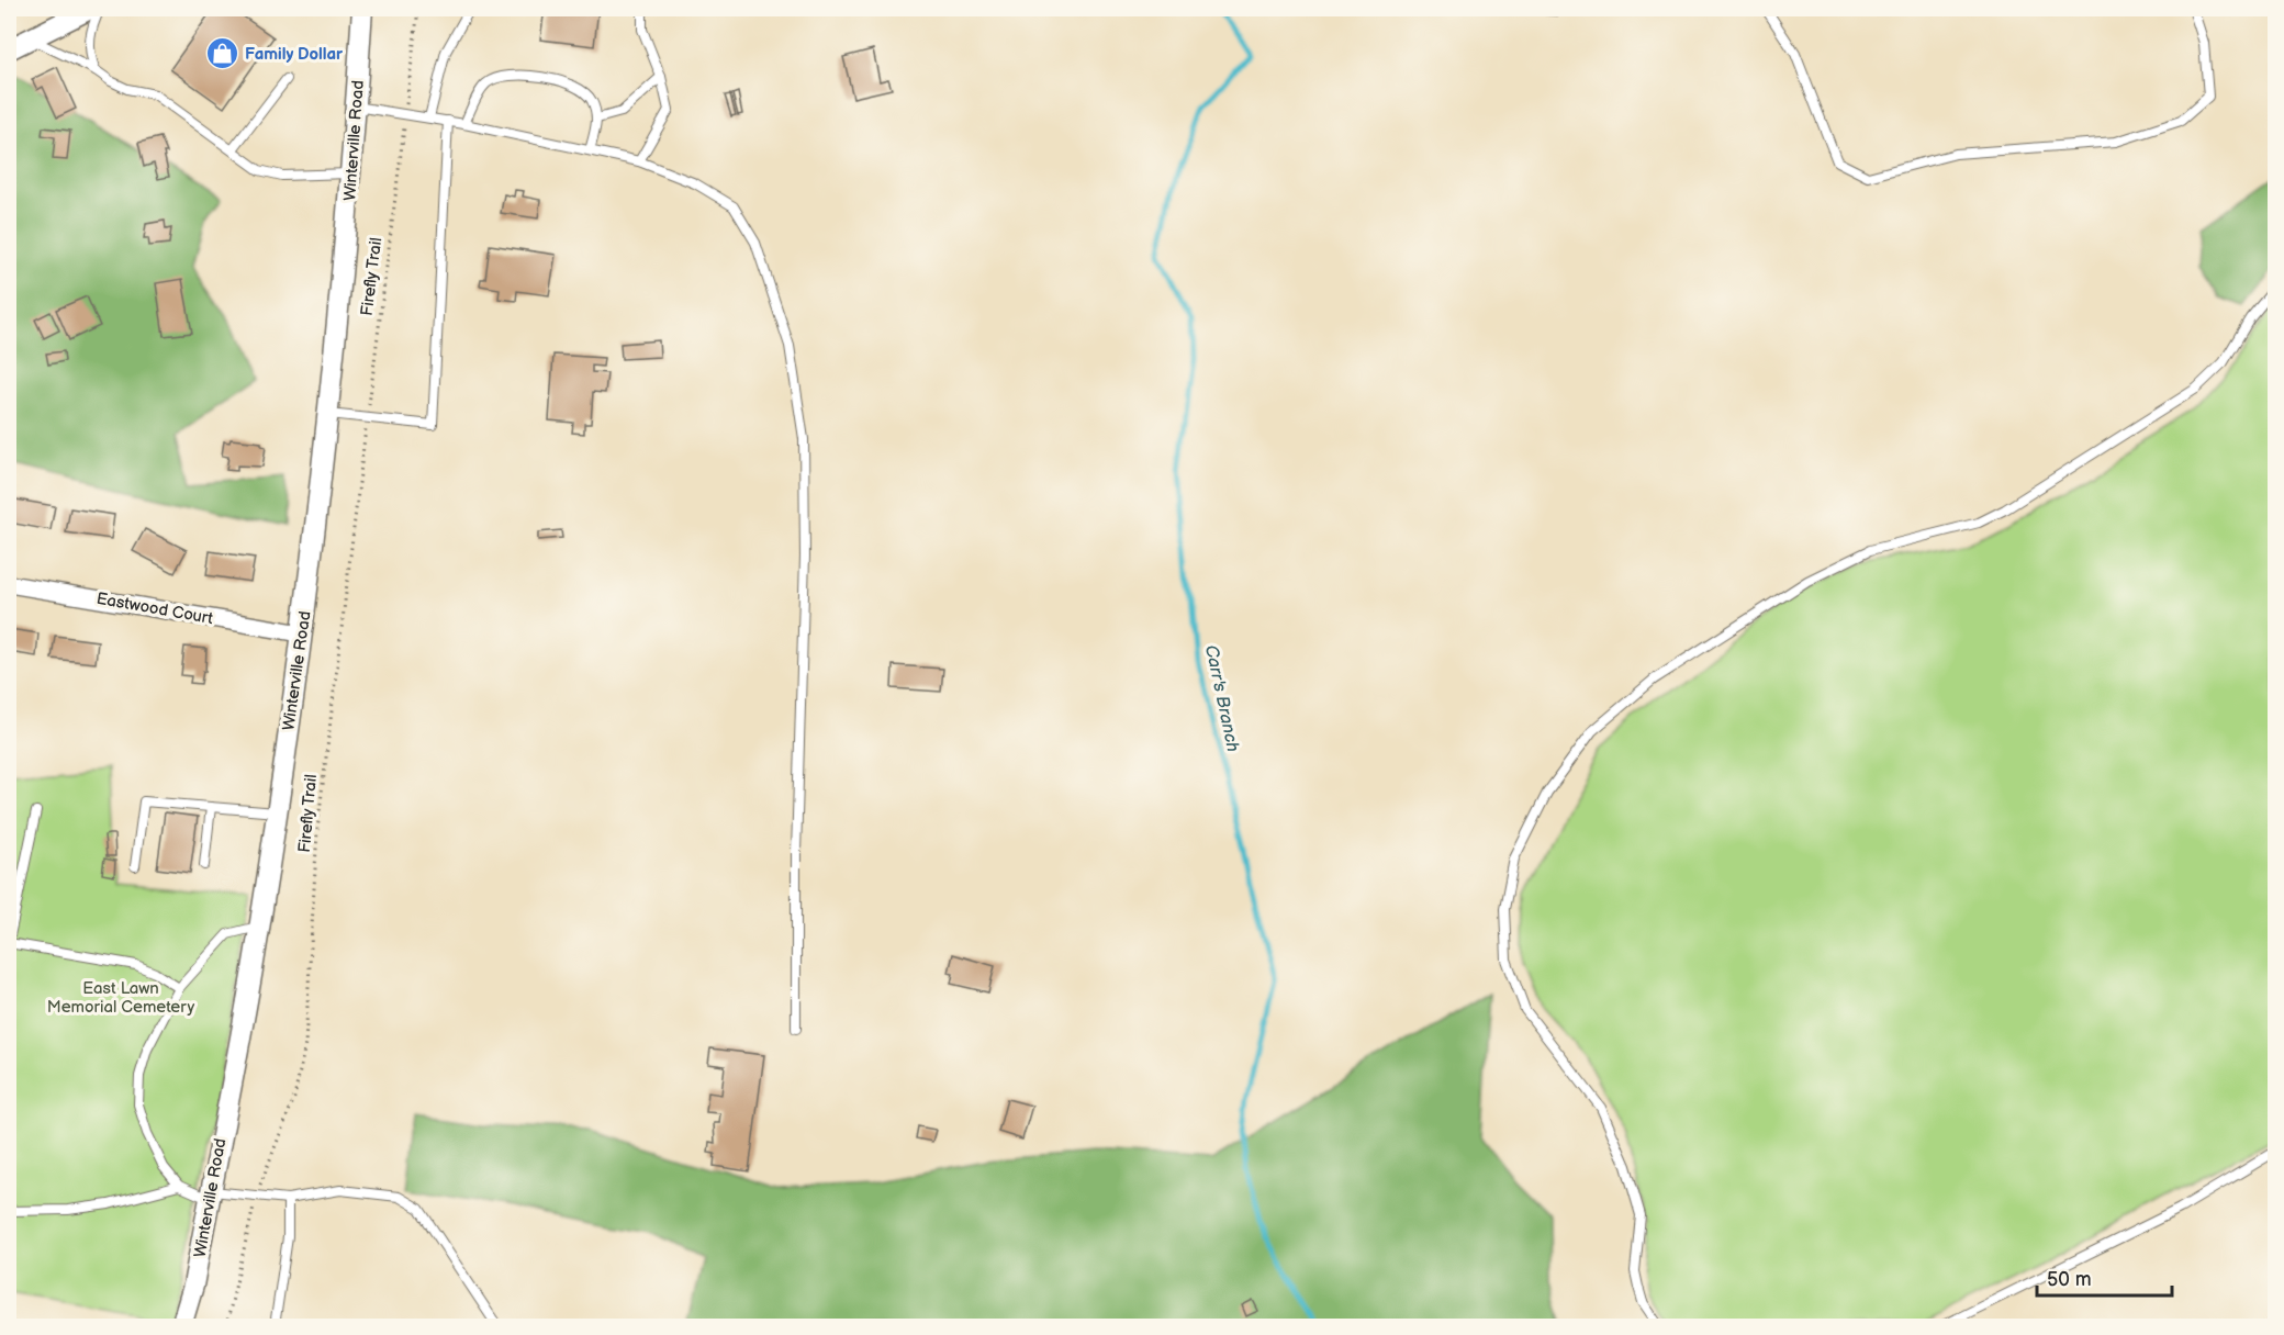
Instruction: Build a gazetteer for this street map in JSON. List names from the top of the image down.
{
  "streets": {
    "street": ["Winterville Road", "Eastwood Court"],
    "path": ["Firefly Trail"]
  },
  "crossings": [
    ["Winterville Road", "Eastwood Court"]
  ],
  "water": ["Carr's Branch"],
  "parks": ["East Lawn Memorial Cemetery"],
  "places": {
    "shop": ["Family Dollar"]
  },
  "scale_bar": "50 m"
}
